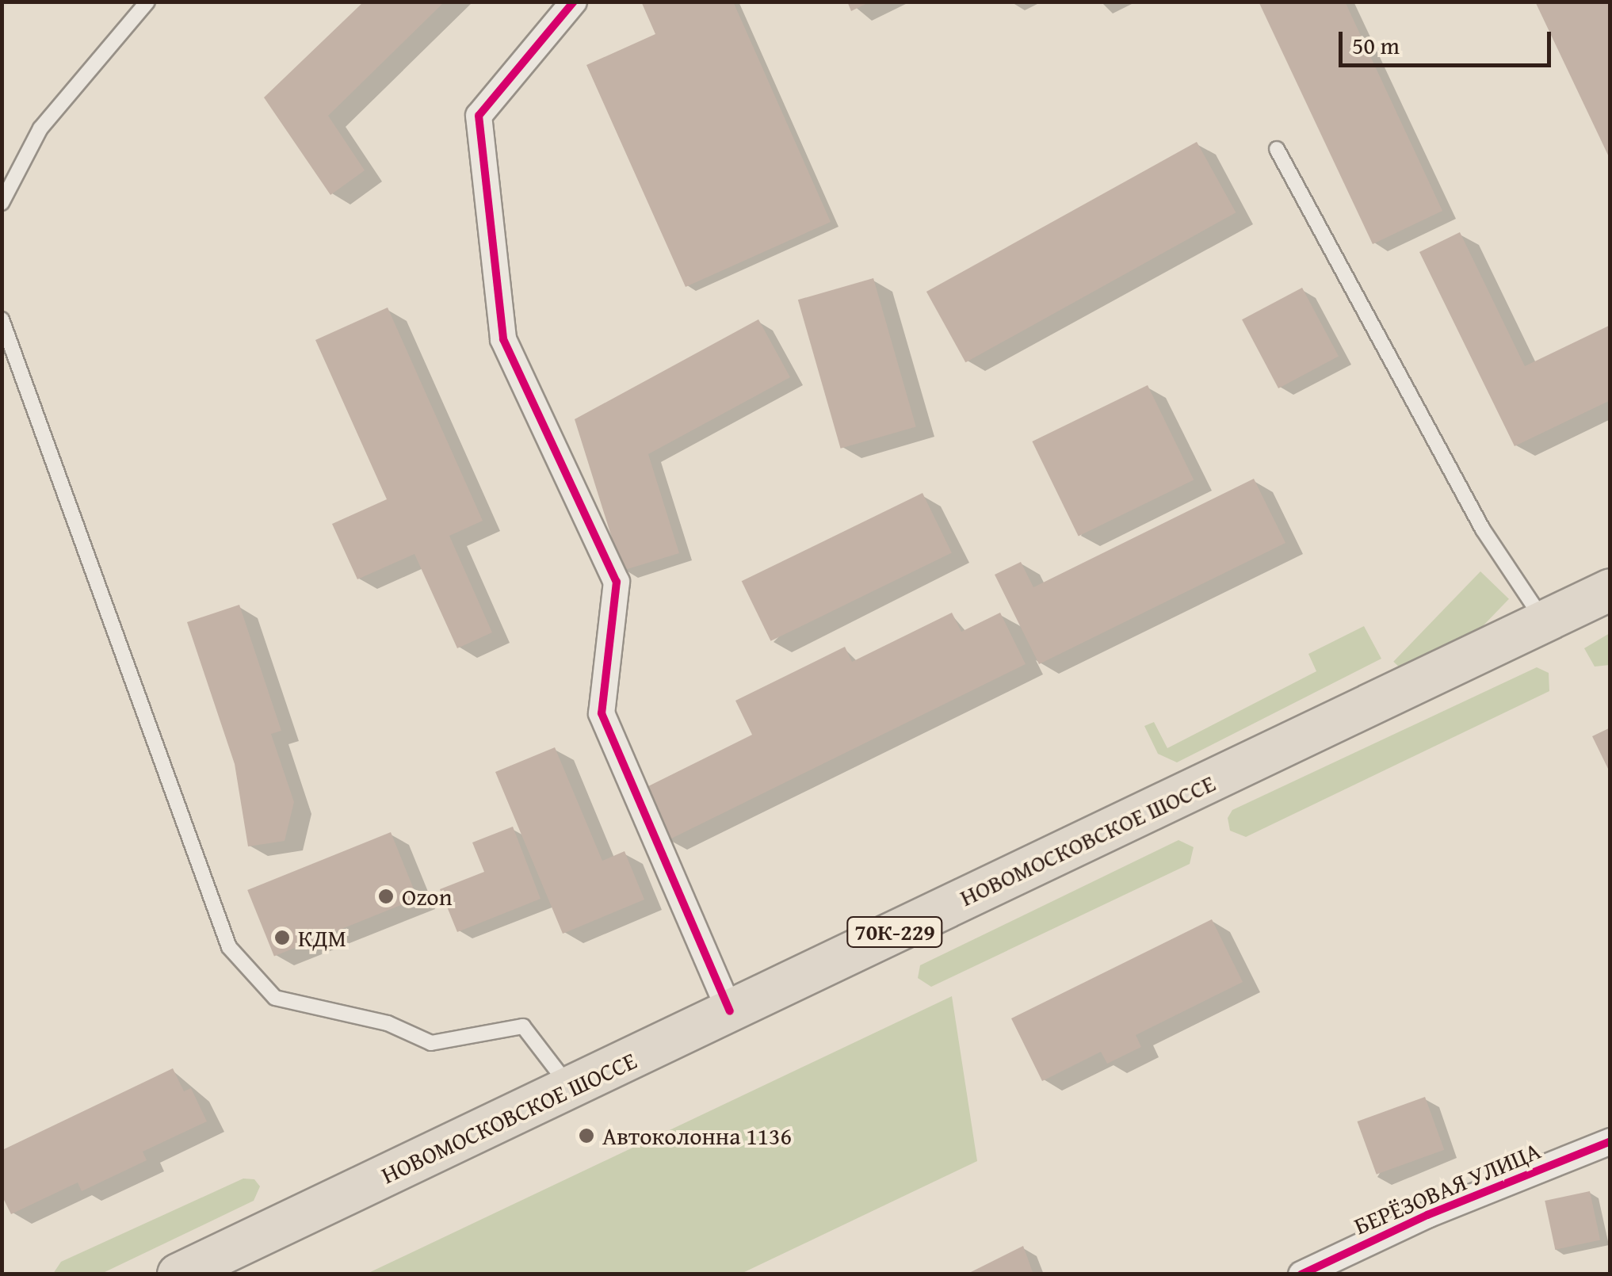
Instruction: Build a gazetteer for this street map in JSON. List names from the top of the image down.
{
  "streets": {
    "main road": ["НОВОМОСКОВСКОЕ ШОССЕ", "70К-229"],
    "street": ["БЕРЁЗОВАЯ УЛИЦА"]
  },
  "places": ["Ozon", "КДМ", "Автоколонна 1136"],
  "scale_bar": "50 m"
}
